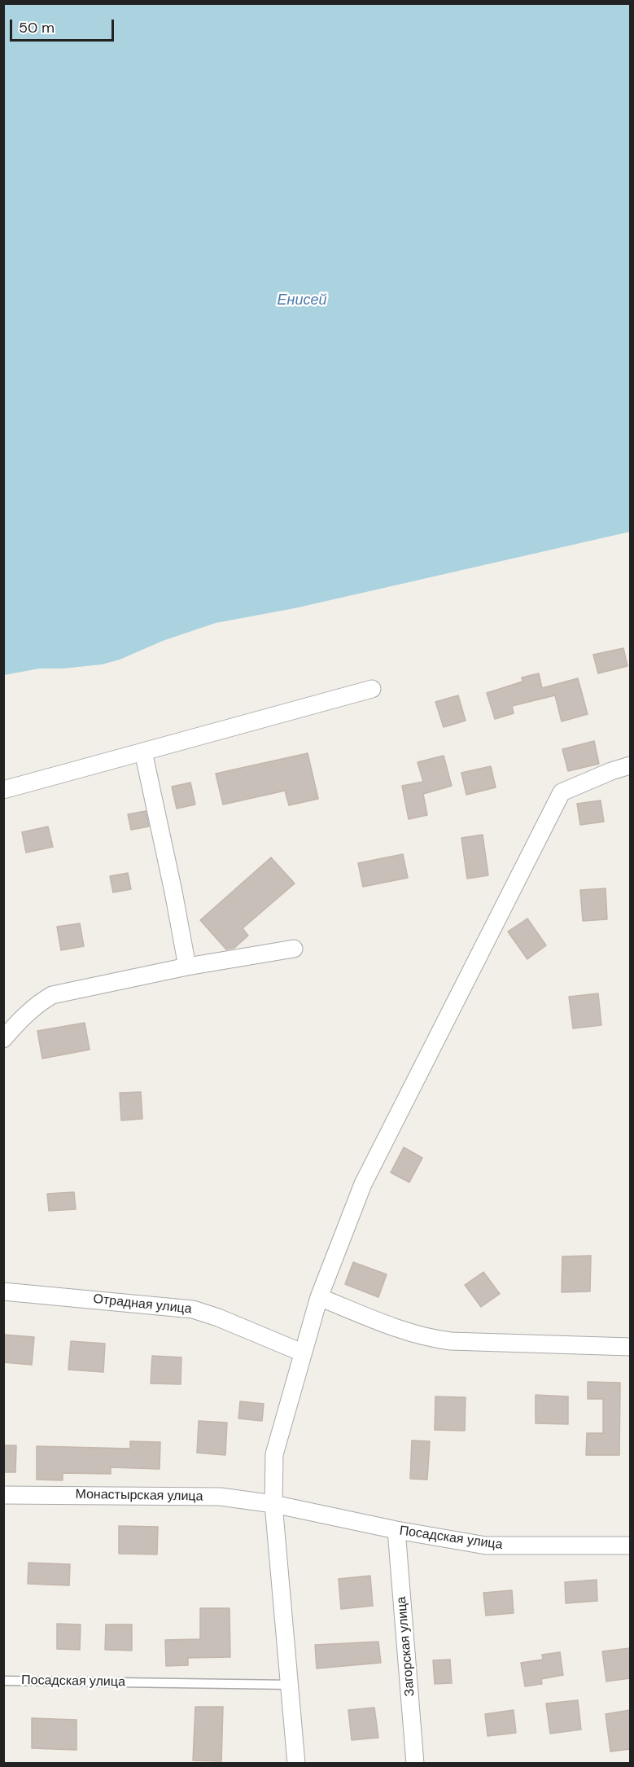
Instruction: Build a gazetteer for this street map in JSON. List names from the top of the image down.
{
  "streets": {
    "street": [
      "Отрадная улица",
      "Монастырская улица",
      "Посадская улица",
      "Загорская улица"
    ]
  },
  "crossings": [
    ["Монастырская улица", "Посадская улица"],
    ["Посадская улица", "Загорская улица"]
  ],
  "water": ["Енисей"],
  "scale_bar": "50 m"
}
